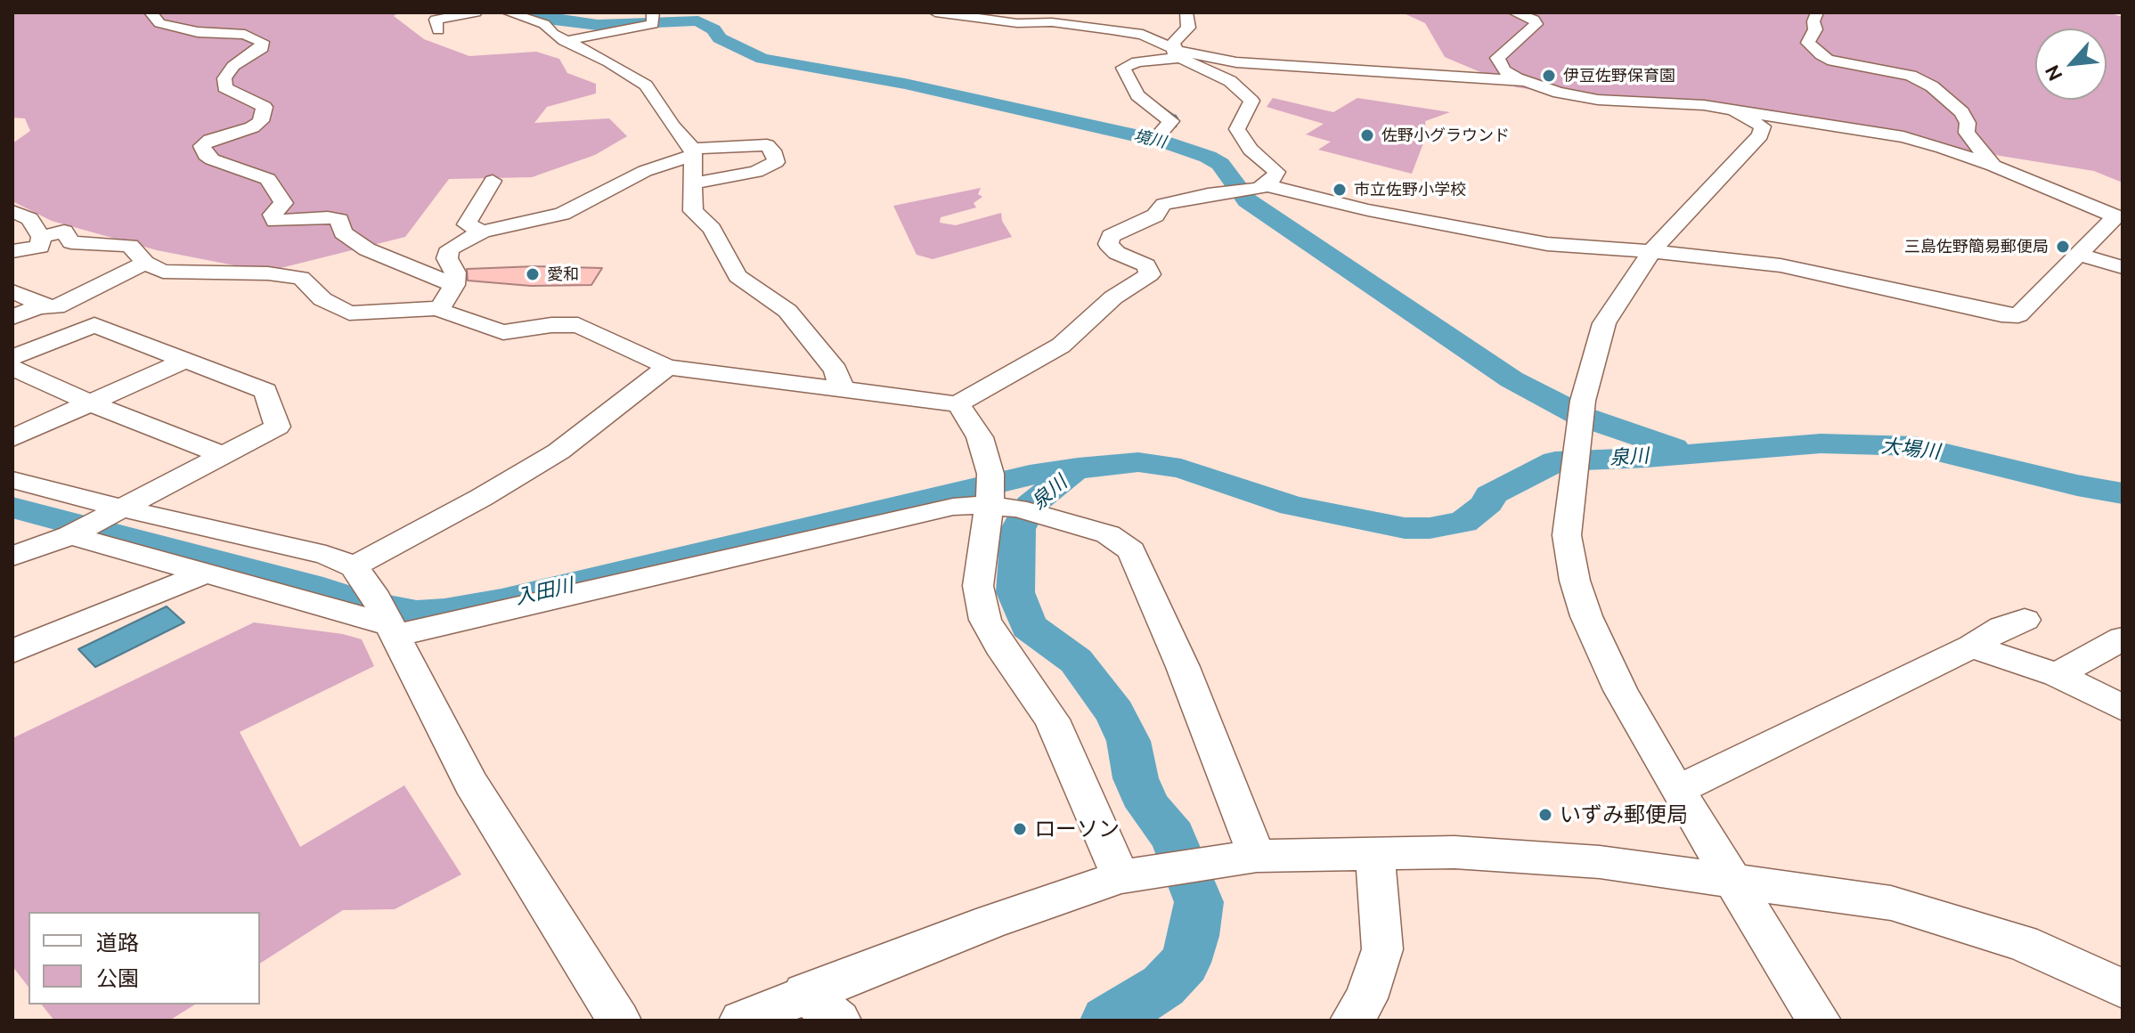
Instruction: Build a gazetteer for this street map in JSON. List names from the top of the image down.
{
  "water": [
    "境川",
    "大場川",
    "泉川",
    "入田川"
  ],
  "places": [
    "伊豆佐野保育園",
    "佐野小グラウンド",
    "市立佐野小学校",
    "三島佐野簡易郵便局",
    "愛和",
    "いずみ郵便局",
    "ローソン"
  ],
  "legend": ["道路", "公園"],
  "north": "bottom left"
}
